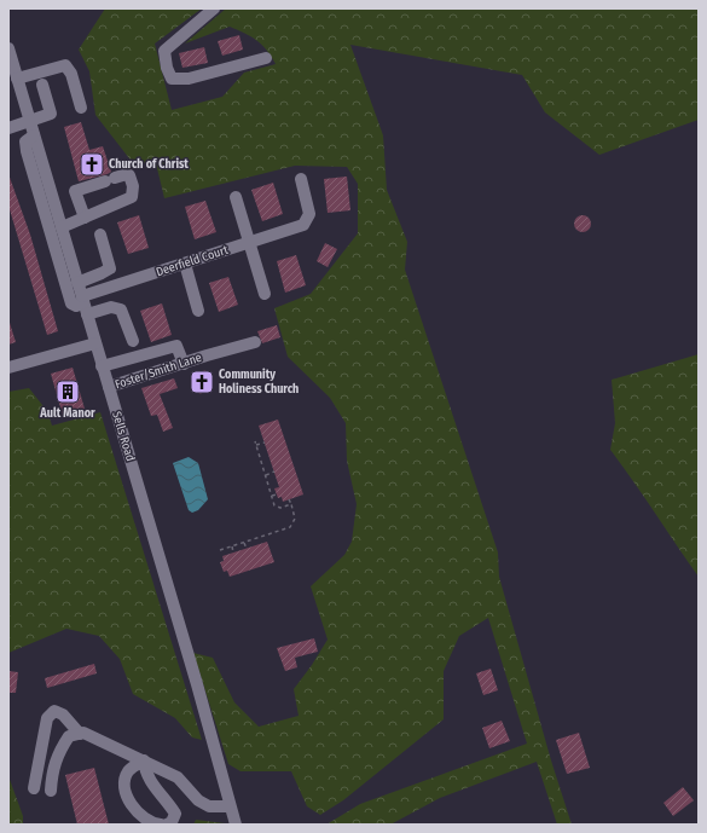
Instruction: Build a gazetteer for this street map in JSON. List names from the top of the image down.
{
  "streets": {
    "street": ["Deerfield Court", "Foster/Smith Lane", "Sells Road"]
  },
  "crossings": [
    ["Deerfield Court", "Sells Road"],
    ["Foster/Smith Lane", "Sells Road"]
  ],
  "places": {
    "church": ["Church of Christ", "Community Holiness Church"],
    "building": ["Ault Manor"]
  }
}
